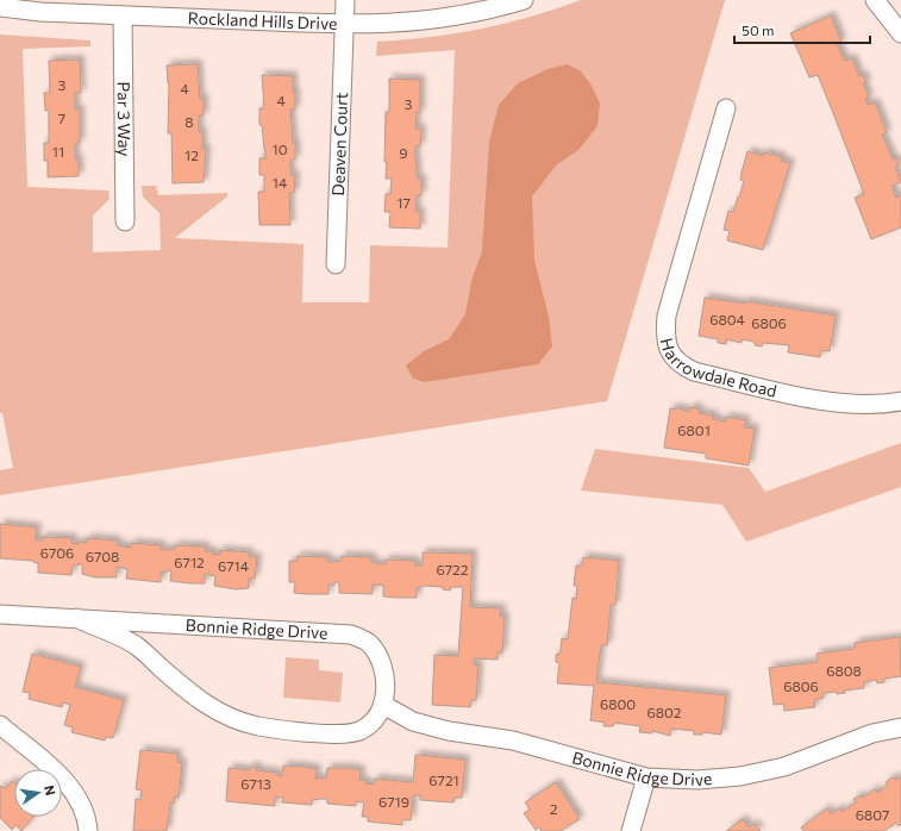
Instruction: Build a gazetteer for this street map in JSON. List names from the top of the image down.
{
  "streets": {
    "street": [
      "Rockland Hills Drive",
      "Par 3 Way",
      "Deaven Court",
      "Harrowdale Road",
      "Bonnie Ridge Drive"
    ]
  },
  "crossings": [
    ["Rockland Hills Drive", "Par 3 Way"],
    ["Rockland Hills Drive", "Deaven Court"]
  ],
  "house_numbers": [
    "3",
    "4",
    "4",
    "3",
    "7",
    "8",
    "10",
    "11",
    "9",
    "12",
    "14",
    "17",
    "6804",
    "6806",
    "6801",
    "6706",
    "6708",
    "6712",
    "6714",
    "6722",
    "6808",
    "6806",
    "6800",
    "6802",
    "6721",
    "6713",
    "6719",
    "2",
    "6807"
  ],
  "scale_bar": "50 m",
  "north": "right"
}
